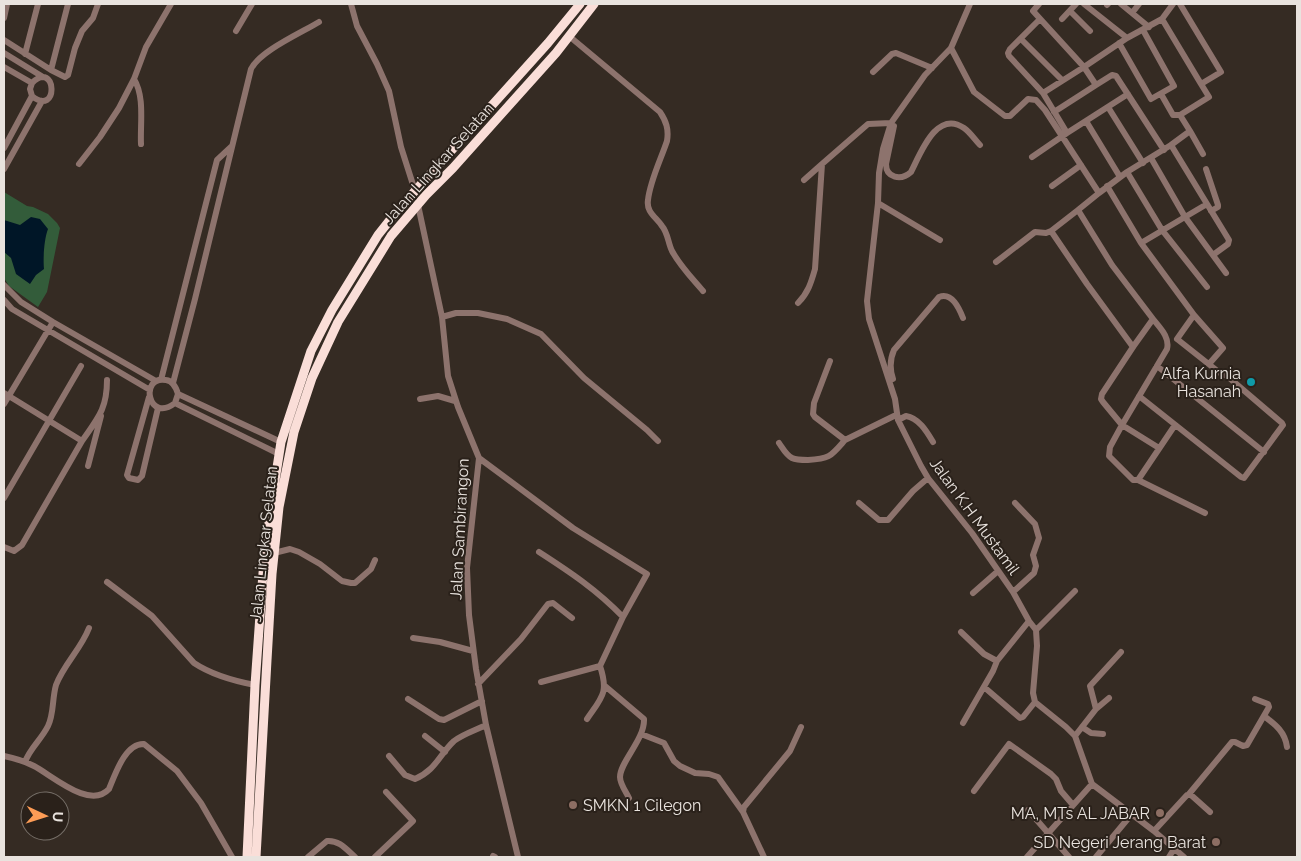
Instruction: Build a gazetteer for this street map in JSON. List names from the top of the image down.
{
  "streets": {
    "highway": ["Jalan Lingkar Selatan"],
    "street": ["Jalan K.H Mustamil", "Jalan Sambirangon"]
  },
  "crossings": [
    ["Jalan Lingkar Selatan", "Jalan Sambirangon"]
  ],
  "places": [
    "Alfa Kurnia Hasanah",
    "SMKN 1 Cilegon",
    "MA, MTs AL JABAR",
    "SD Negeri Jerang Barat"
  ],
  "north": "right"
}
